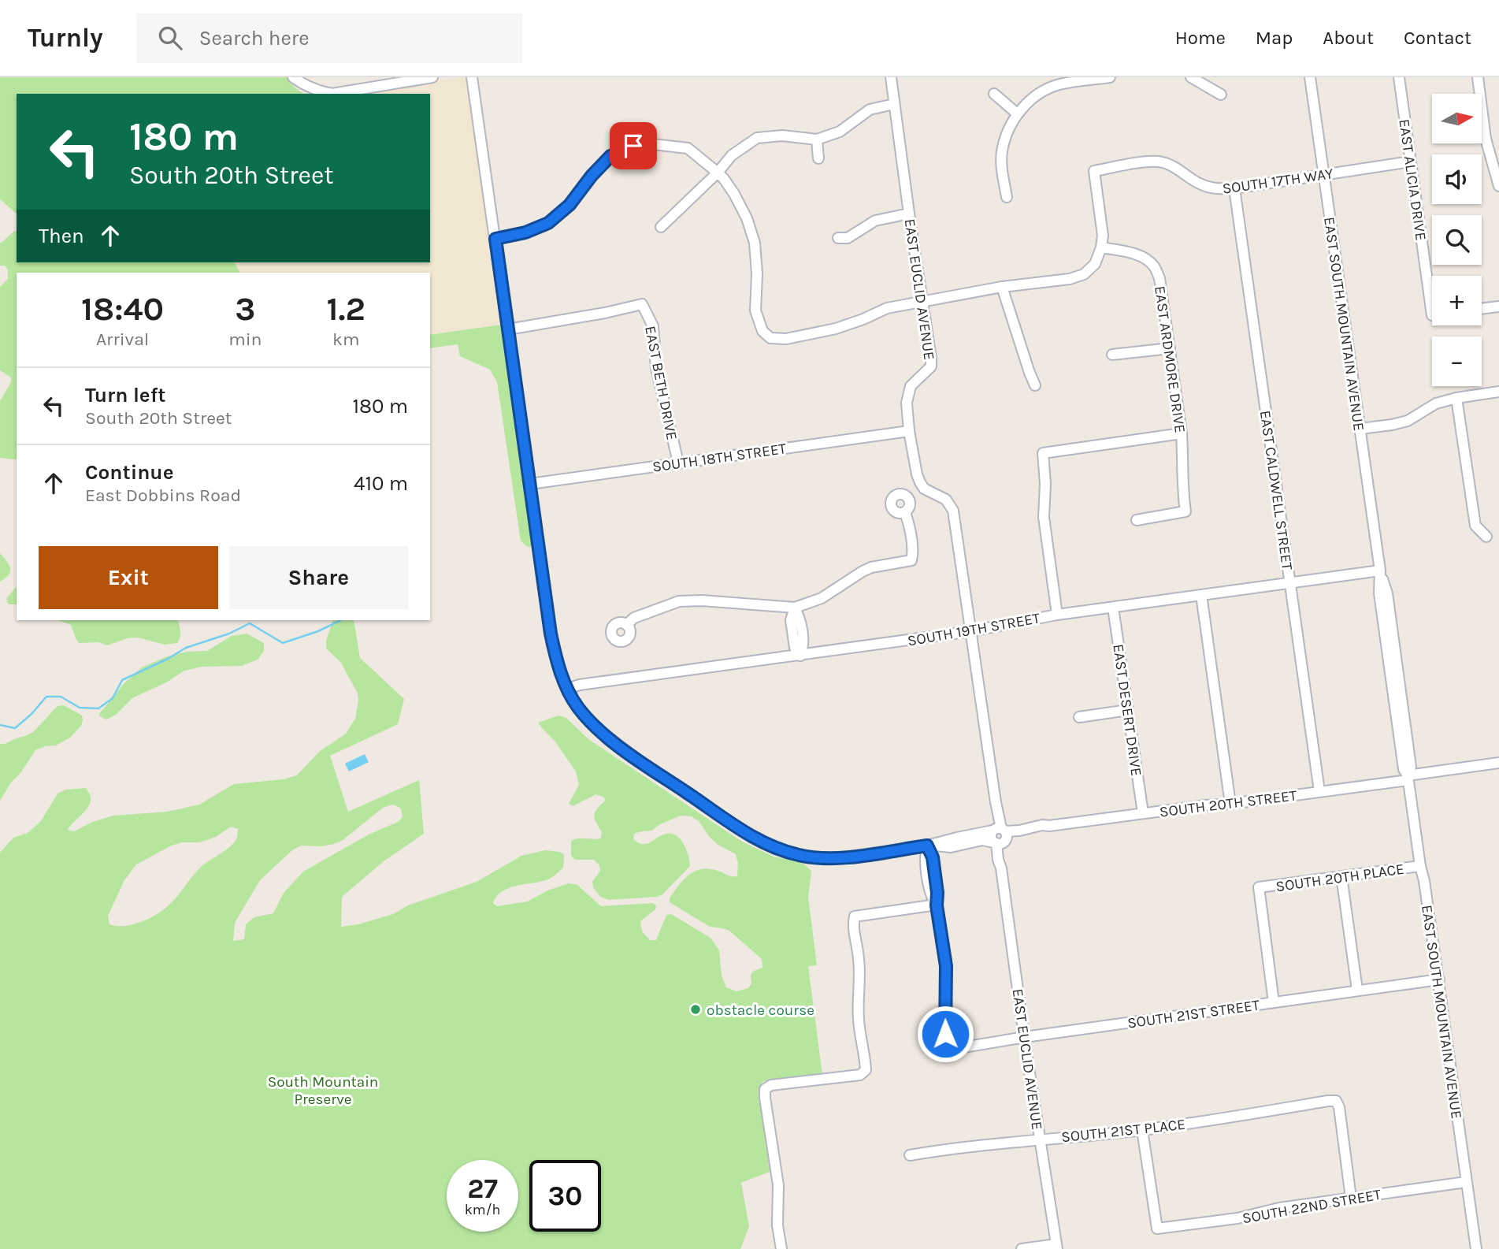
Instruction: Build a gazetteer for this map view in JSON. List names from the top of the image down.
{
  "streets": {
    "street": [
      "EAST ALICIA DRIVE",
      "SOUTH 17TH WAY",
      "EAST EUCLID AVENUE",
      "EAST SOUTH MOUNTAIN AVENUE",
      "EAST ARDMORE DRIVE",
      "EAST BETH DRIVE",
      "SOUTH 18TH STREET",
      "EAST CALDWELL STREET",
      "SOUTH 19TH STREET",
      "EAST DESERT DRIVE",
      "SOUTH 20TH STREET",
      "SOUTH 20TH PLACE",
      "SOUTH 21ST STREET",
      "SOUTH 21ST PLACE",
      "SOUTH 22ND STREET"
    ]
  },
  "crossings": [
    ["EAST ALICIA DRIVE", "SOUTH 17TH WAY"],
    ["SOUTH 17TH WAY", "EAST SOUTH MOUNTAIN AVENUE"],
    ["SOUTH 17TH WAY", "EAST ARDMORE DRIVE"],
    ["SOUTH 17TH WAY", "EAST CALDWELL STREET"],
    ["EAST EUCLID AVENUE", "SOUTH 18TH STREET"],
    ["EAST EUCLID AVENUE", "SOUTH 19TH STREET"],
    ["EAST EUCLID AVENUE", "SOUTH 20TH STREET"],
    ["EAST EUCLID AVENUE", "SOUTH 21ST STREET"],
    ["EAST EUCLID AVENUE", "SOUTH 21ST PLACE"],
    ["EAST SOUTH MOUNTAIN AVENUE", "SOUTH 19TH STREET"],
    ["EAST SOUTH MOUNTAIN AVENUE", "SOUTH 20TH STREET"],
    ["EAST SOUTH MOUNTAIN AVENUE", "SOUTH 20TH PLACE"],
    ["EAST SOUTH MOUNTAIN AVENUE", "SOUTH 21ST STREET"],
    ["EAST SOUTH MOUNTAIN AVENUE", "SOUTH 22ND STREET"],
    ["EAST BETH DRIVE", "SOUTH 18TH STREET"],
    ["EAST BETH DRIVE", "SOUTH 20TH STREET"],
    ["SOUTH 18TH STREET", "SOUTH 20TH STREET"],
    ["EAST CALDWELL STREET", "SOUTH 19TH STREET"],
    ["EAST CALDWELL STREET", "SOUTH 20TH STREET"],
    ["SOUTH 19TH STREET", "EAST DESERT DRIVE"],
    ["SOUTH 19TH STREET", "SOUTH 20TH STREET"],
    ["EAST DESERT DRIVE", "SOUTH 20TH STREET"],
    ["SOUTH 20TH PLACE", "SOUTH 21ST STREET"],
    ["SOUTH 21ST PLACE", "SOUTH 22ND STREET"]
  ],
  "parks": ["South Mountain Preserve"],
  "places": ["obstacle course"],
  "north": "right",
  "page": {
    "header": "Turnly",
    "search": "Search here",
    "nav": [
      "Home",
      "Map",
      "About",
      "Contact"
    ],
    "map_buttons": ["+", "−"],
    "turn": ["180 m", "South 20th Street"],
    "then": "Then",
    "eta": [
      "18:40",
      "Arrival",
      "3",
      "min",
      "1.2",
      "km"
    ],
    "list": [
      {
        "name": "Turn left",
        "note": "South 20th Street",
        "value": "180 m"
      },
      {
        "name": "Continue",
        "note": "East Dobbins Road",
        "value": "410 m"
      }
    ],
    "buttons": ["Exit", "Share"],
    "speed": "27 km/h",
    "limit": "30"
  }
}
